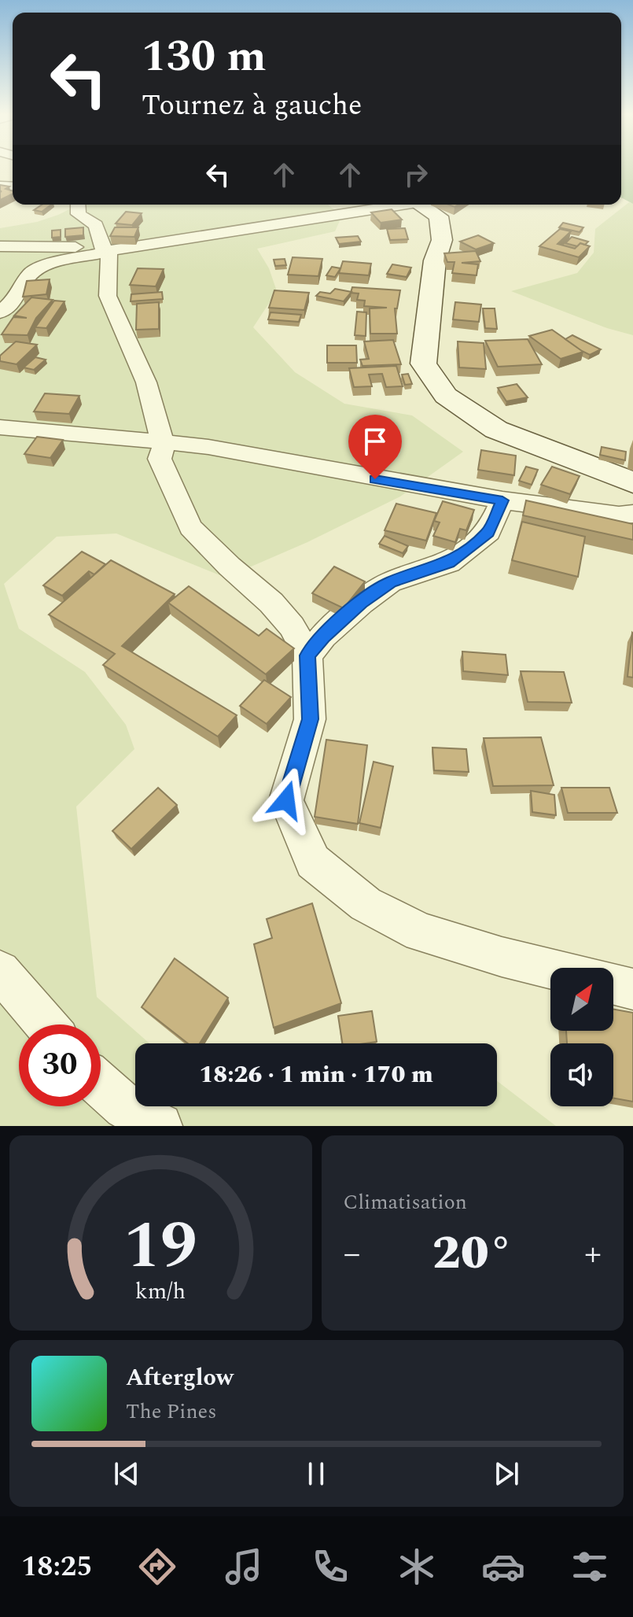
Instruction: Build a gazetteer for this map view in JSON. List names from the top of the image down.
{
  "north": "top right",
  "page": {
    "turn": ["130 m", "Tournez à gauche"],
    "limit": "30",
    "trip": "18:26 · 1 min · 170 m",
    "tile": "Climatisation",
    "heat": ["−", "20°", "+"],
    "song": ["Afterglow", "The Pines"],
    "tabs": "18:25",
    "gauge": ["19", "km/h"]
  }
}
